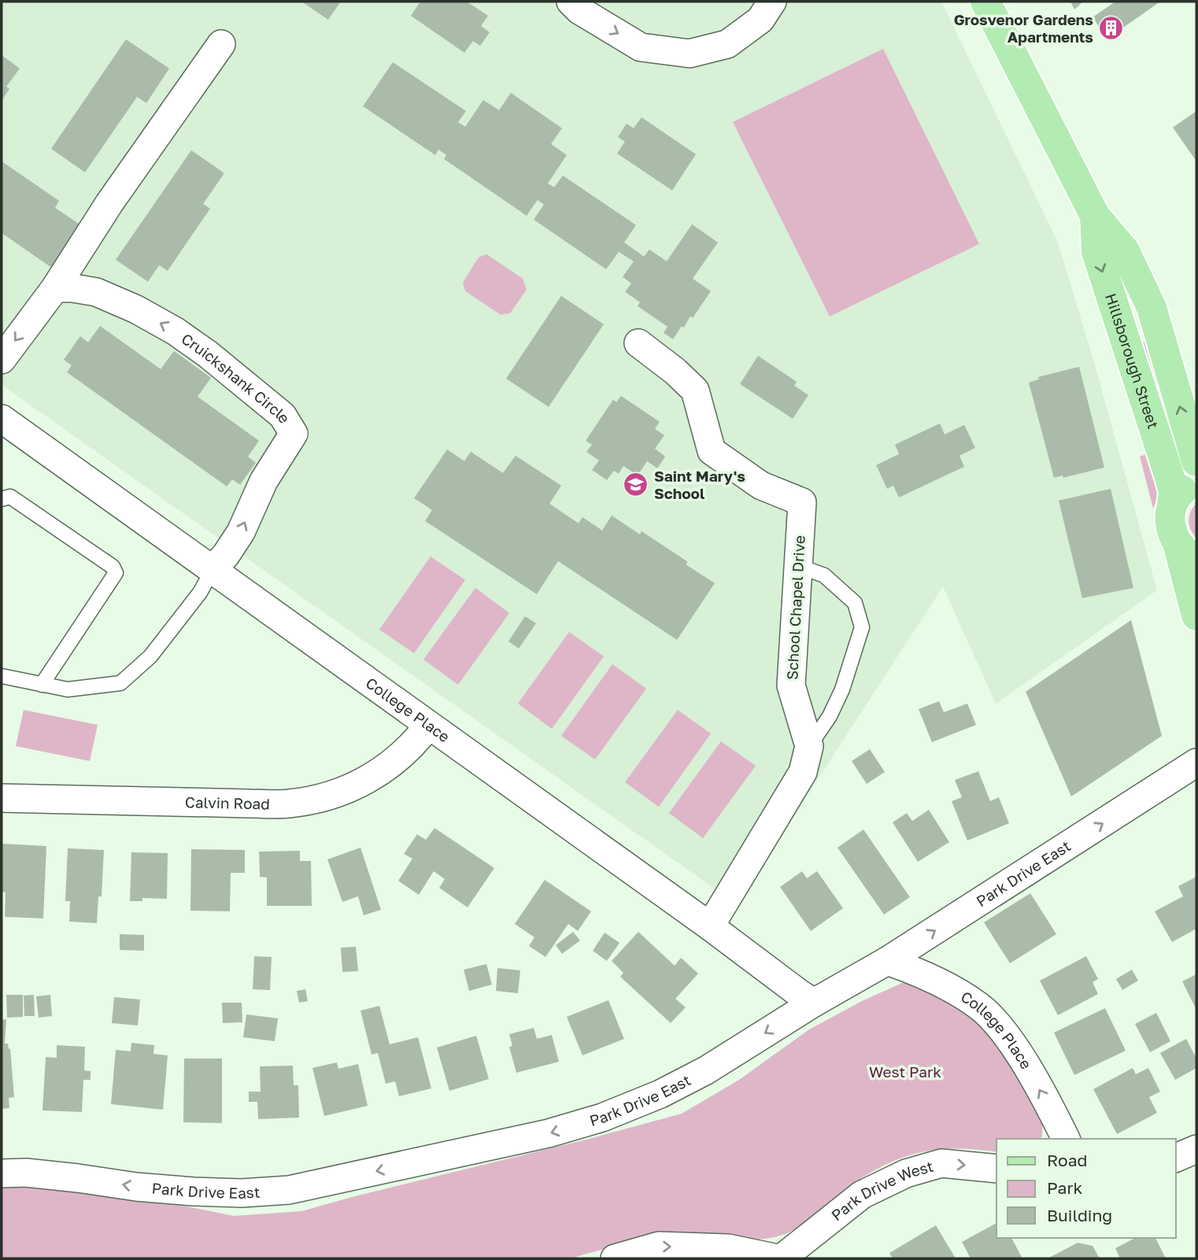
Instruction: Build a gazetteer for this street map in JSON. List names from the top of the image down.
{
  "streets": {
    "main road": ["Hillsborough Street"],
    "street": [
      "Cruickshank Circle",
      "School Chapel Drive",
      "College Place",
      "Calvin Road",
      "Park Drive East",
      "Park Drive West"
    ]
  },
  "crossings": [
    ["Cruickshank Circle", "College Place"],
    ["College Place", "Calvin Road"],
    ["College Place", "Park Drive East"]
  ],
  "one_way": ["Park Drive West"],
  "parks": ["West Park"],
  "places": {
    "building": ["Grosvenor Gardens Apartments"],
    "school or university": ["Saint Mary's School"]
  },
  "legend": ["Road", "Park", "Building"]
}
